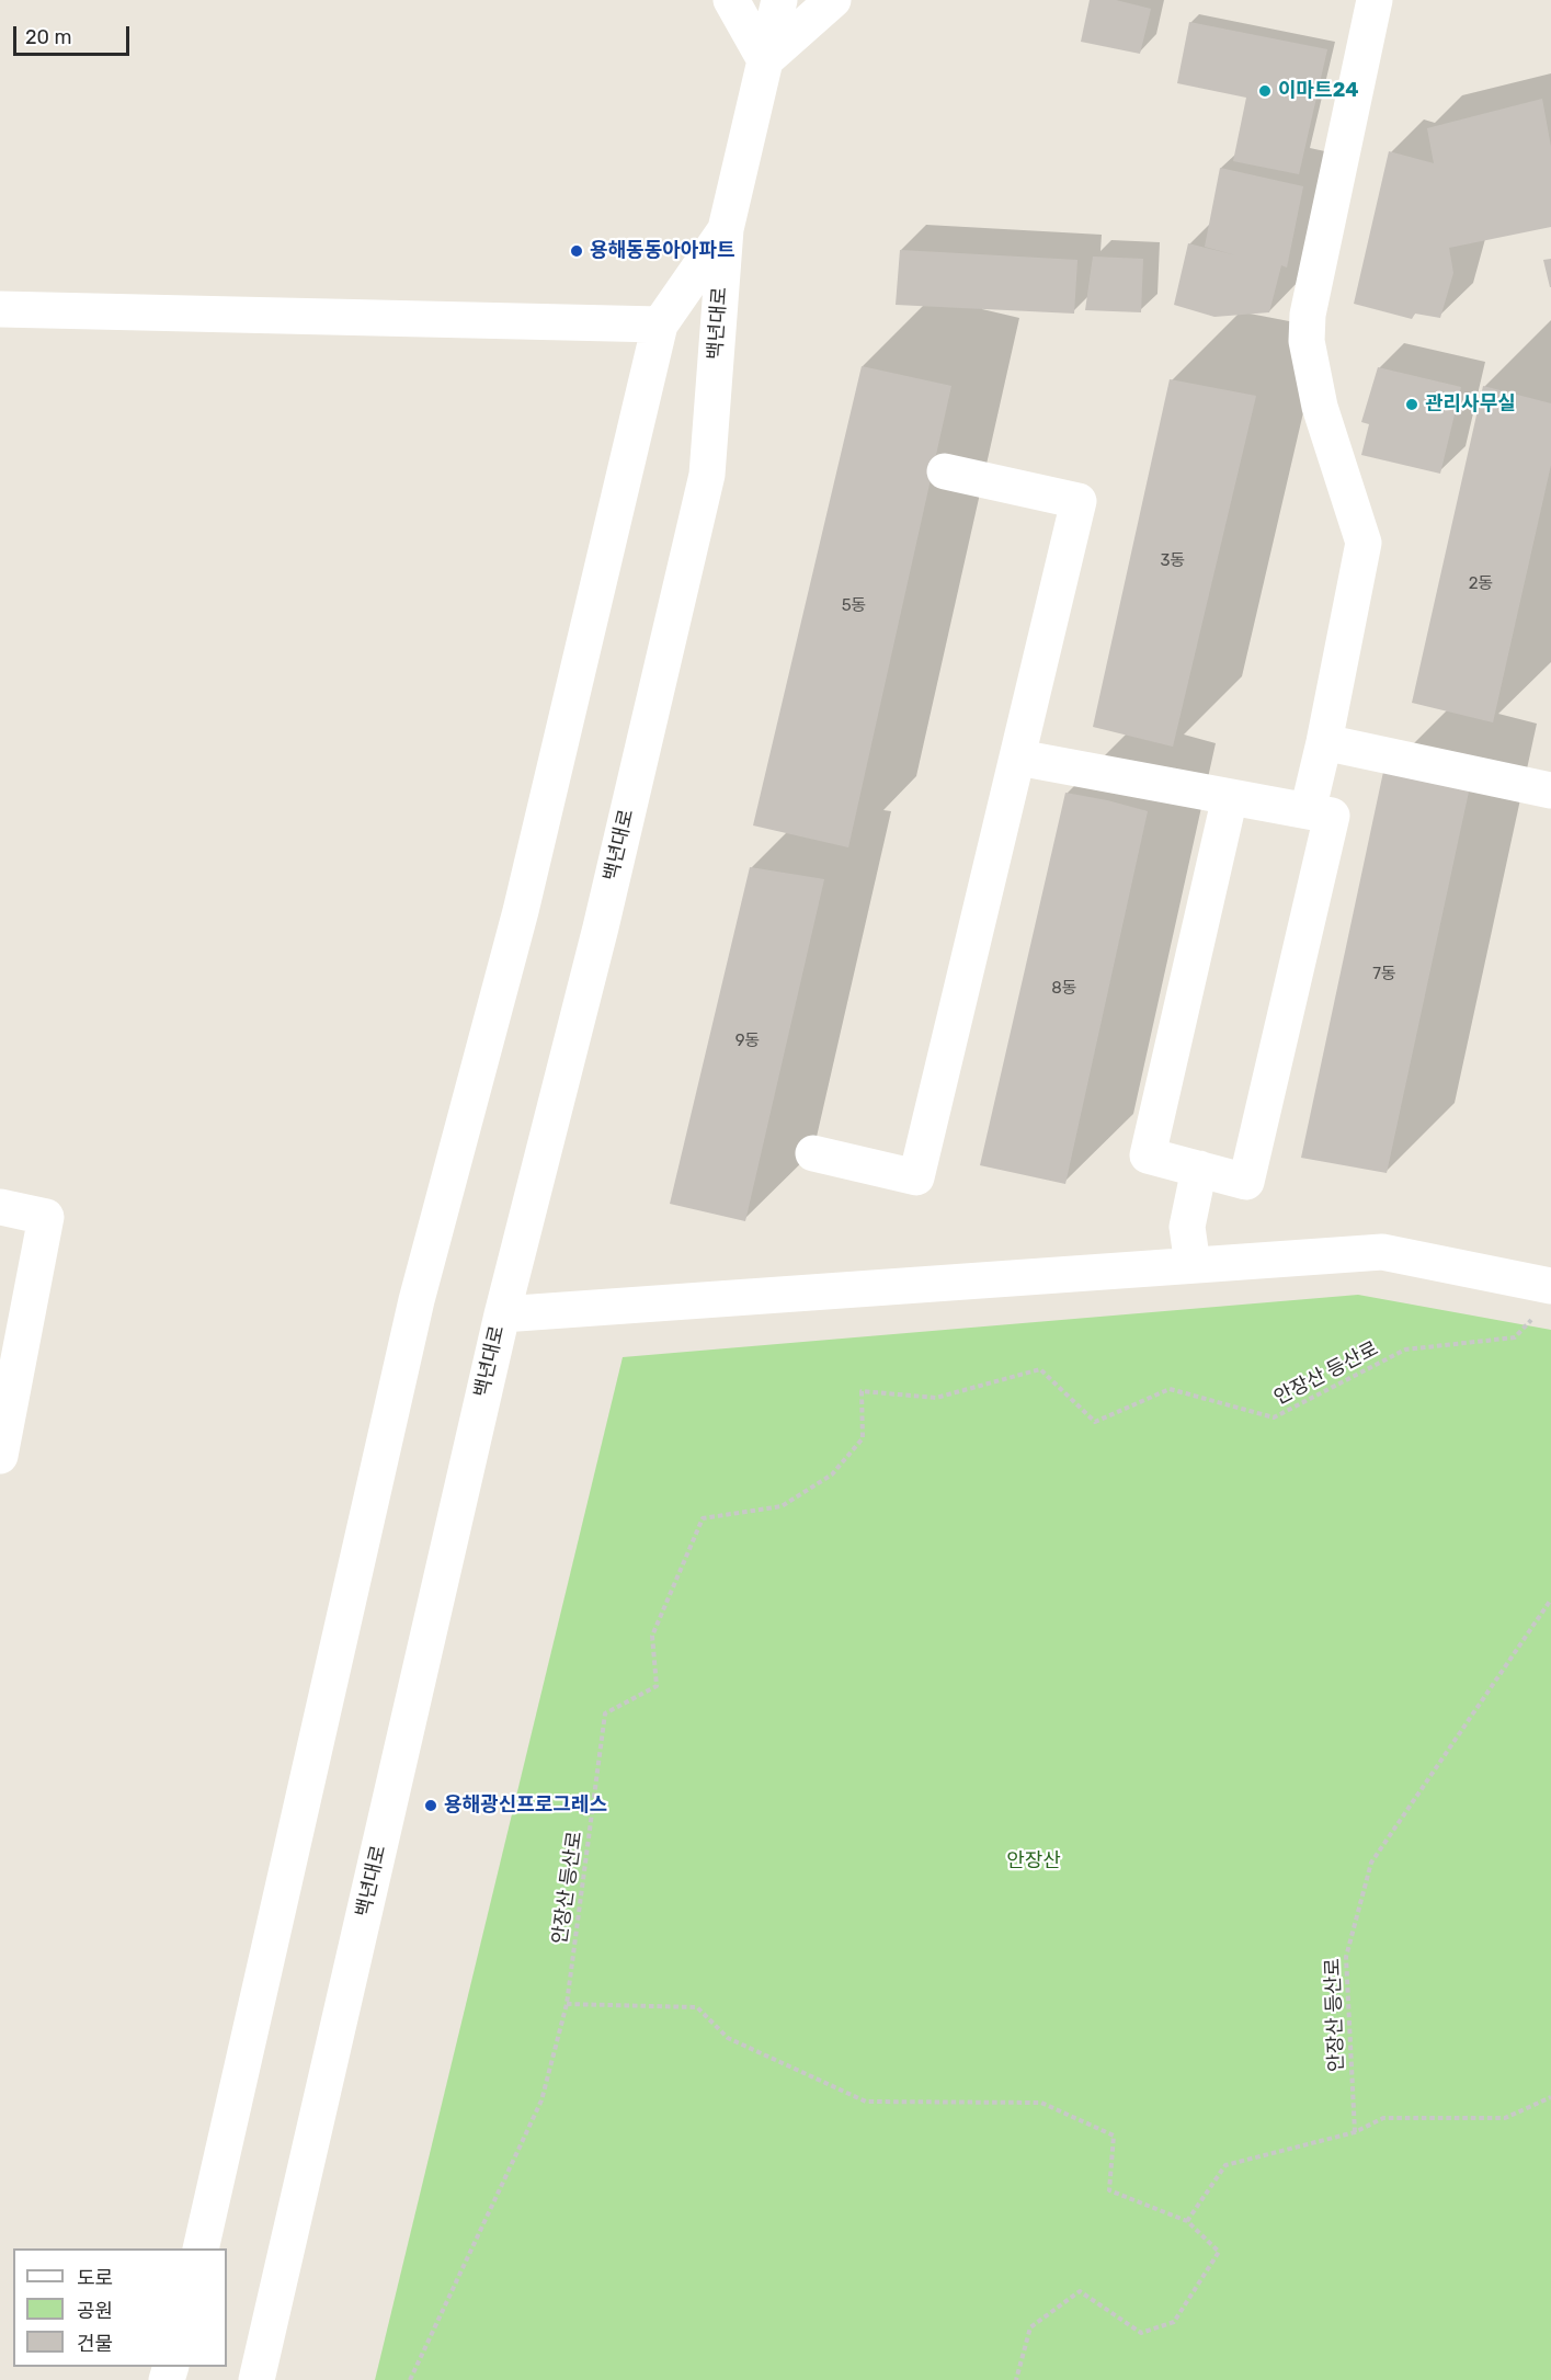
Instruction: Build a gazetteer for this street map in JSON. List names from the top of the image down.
{
  "streets": {
    "street": ["백년대로"],
    "path": ["안장산 등산로"]
  },
  "parks": ["안장산"],
  "places": [
    "이마트24",
    "용해동동아아파트",
    "관리사무실",
    "용해광신프로그레스"
  ],
  "house_numbers": [
    "3동",
    "2동",
    "5동",
    "7동",
    "8동",
    "9동"
  ],
  "legend": ["도로", "공원", "건물"],
  "scale_bar": "20 m"
}
